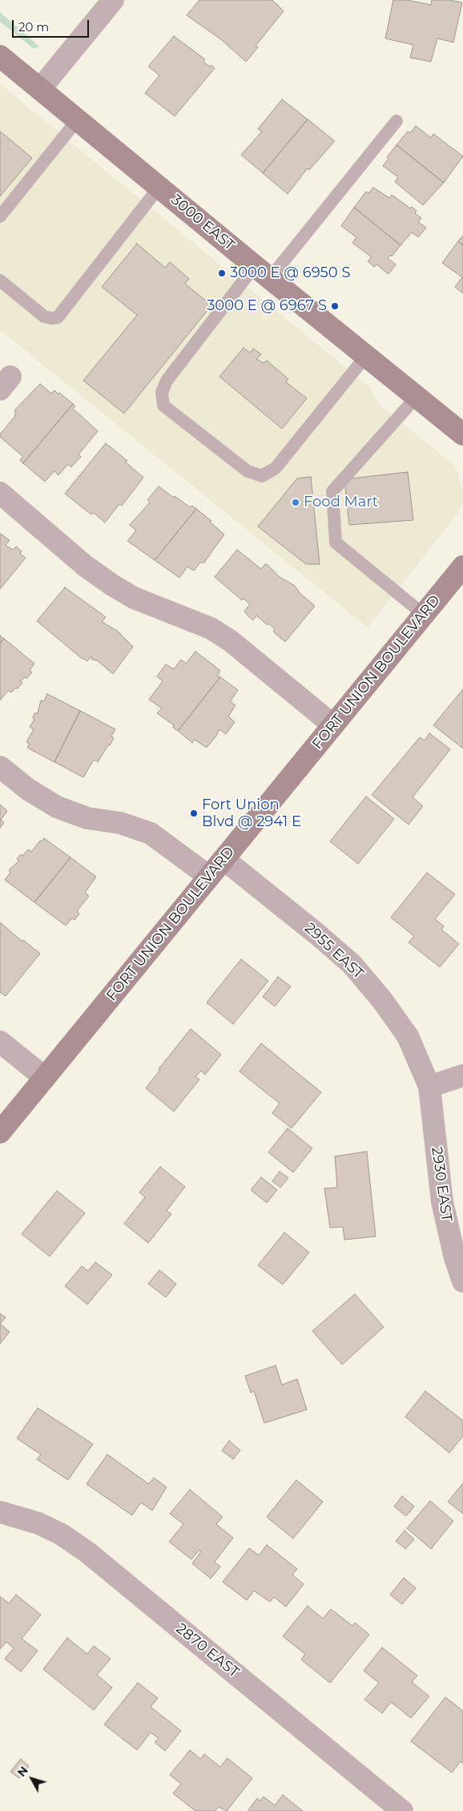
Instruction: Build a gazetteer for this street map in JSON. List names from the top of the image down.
{
  "streets": {
    "main road": ["3000 EAST", "FORT UNION BOULEVARD"],
    "street": ["2955 EAST", "2930 EAST", "2870 EAST"]
  },
  "crossings": [
    ["FORT UNION BOULEVARD", "2955 EAST"],
    ["2955 EAST", "2930 EAST"]
  ],
  "places": [
    "3000 E @ 6950 S",
    "3000 E @ 6967 S",
    "Food Mart",
    "Fort Union Blvd @ 2941 E"
  ],
  "scale_bar": "20 m",
  "north": "top left"
}
